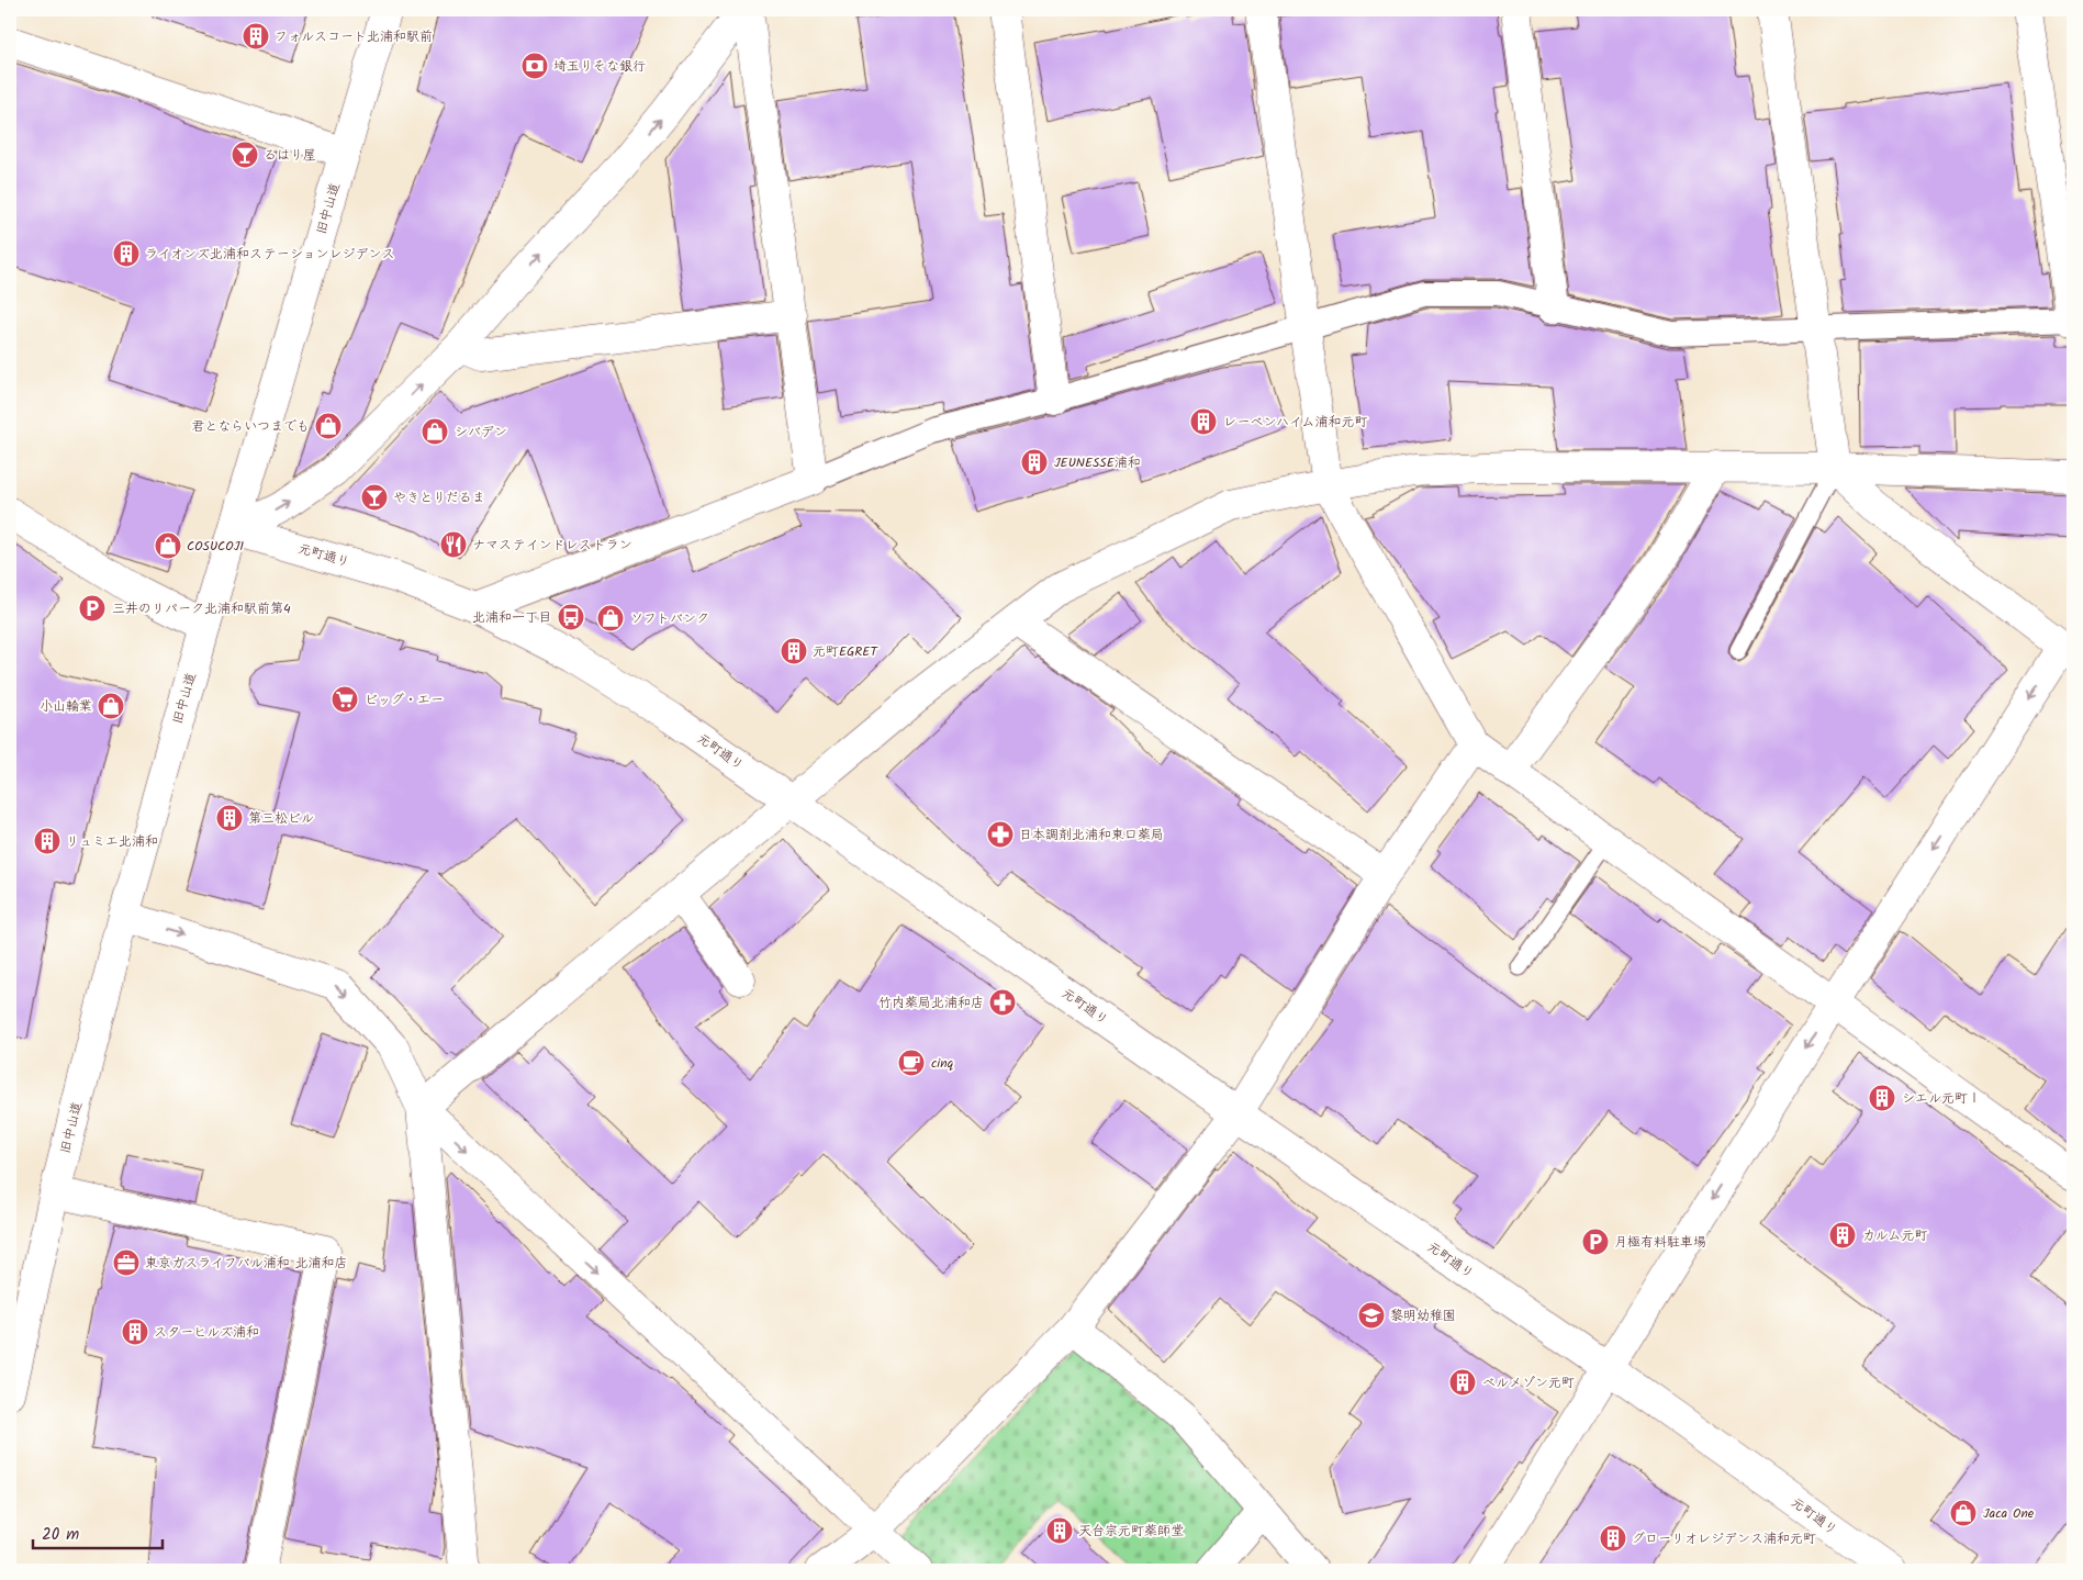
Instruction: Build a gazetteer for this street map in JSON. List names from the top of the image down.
{
  "streets": {
    "street": ["旧中山道", "元町通り"]
  },
  "crossings": [
    ["旧中山道", "元町通り"]
  ],
  "places": {
    "building": [
      "フォルスコート北浦和駅前",
      "ライオンズ北浦和ステーションレジデンス",
      "レーベンハイム浦和元町",
      "JEUNESSE浦和",
      "元町EGRET",
      "第三松ビル",
      "リュミエ北浦和",
      "シエル元町Ⅰ",
      "カルム元町",
      "スターヒルズ浦和",
      "ベルメゾン元町",
      "天台宗元町薬師堂",
      "グローリオレジデンス浦和元町"
    ],
    "bank": ["埼玉りそな銀行"],
    "bar": ["るはり屋", "やきとりだるま"],
    "shop": [
      "君とならいつまでも",
      "シバデン",
      "COSUCOJI",
      "ソフトバンク",
      "小山輪業",
      "Jaca One"
    ],
    "restaurant": ["ナマステインドレストラン"],
    "parking": ["三井のリパーク北浦和駅前第4", "月極有料駐車場"],
    "bus stop": ["北浦和一丁目"],
    "supermarket": ["ビッグ・エー"],
    "pharmacy": ["日本調剤北浦和東口薬局", "竹内薬局北浦和店"],
    "cafe": ["cinq"],
    "office": ["東京ガスライフバル浦和 北浦和店"],
    "school or university": ["黎明幼稚園"]
  },
  "scale_bar": "20 m"
}
